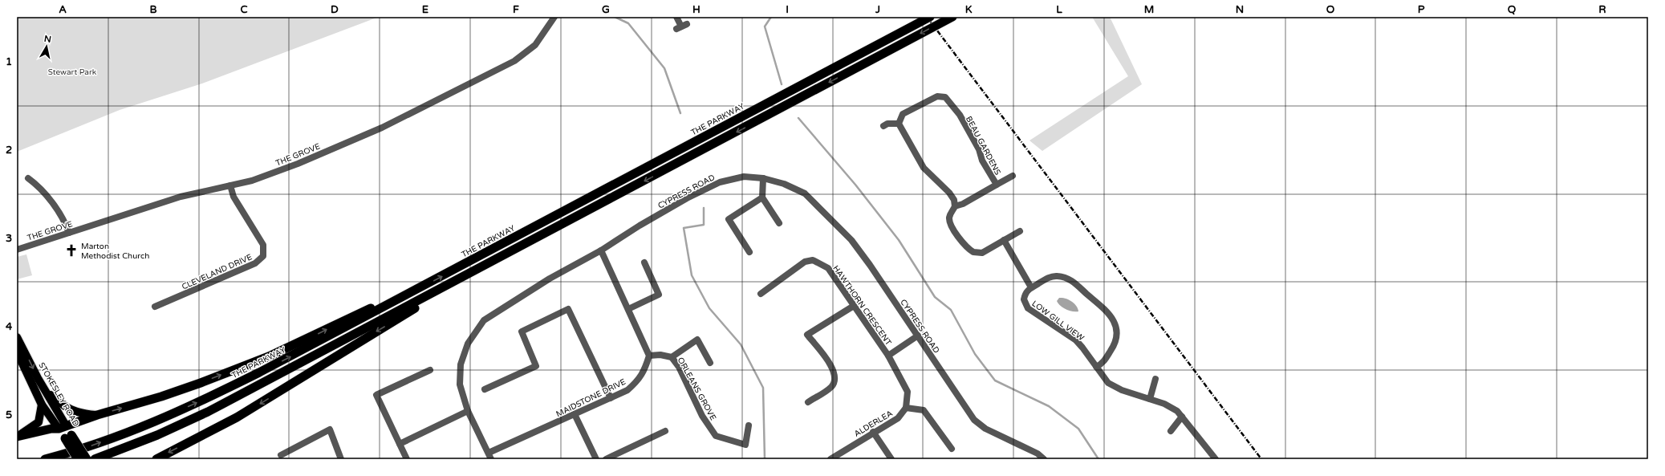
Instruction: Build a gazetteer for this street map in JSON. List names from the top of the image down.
{
  "streets": {
    "highway": ["THE PARKWAY", "STOKESLEY ROAD"],
    "street": [
      "BEAU GARDENS",
      "THE GROVE",
      "CYPRESS ROAD",
      "CLEVELAND DRIVE",
      "HAWTHORN CRESCENT",
      "LOW GILL VIEW",
      "ORLEANS GROVE",
      "MAIDSTONE DRIVE",
      "ALDERLEA"
    ]
  },
  "crossings": [
    ["THE GROVE", "CLEVELAND DRIVE"],
    ["CYPRESS ROAD", "HAWTHORN CRESCENT"],
    ["CYPRESS ROAD", "MAIDSTONE DRIVE"],
    ["ORLEANS GROVE", "MAIDSTONE DRIVE"]
  ],
  "parks": ["Stewart Park"],
  "places": {
    "church": ["Marton Methodist Church"]
  },
  "north": "top",
  "grid": {
    "columns": [
      "A",
      "B",
      "C",
      "D",
      "E",
      "F",
      "G",
      "H",
      "I",
      "J",
      "K",
      "L",
      "M",
      "N",
      "O",
      "P",
      "Q",
      "R"
    ],
    "rows": [
      "1",
      "2",
      "3",
      "4",
      "5"
    ]
  }
}
